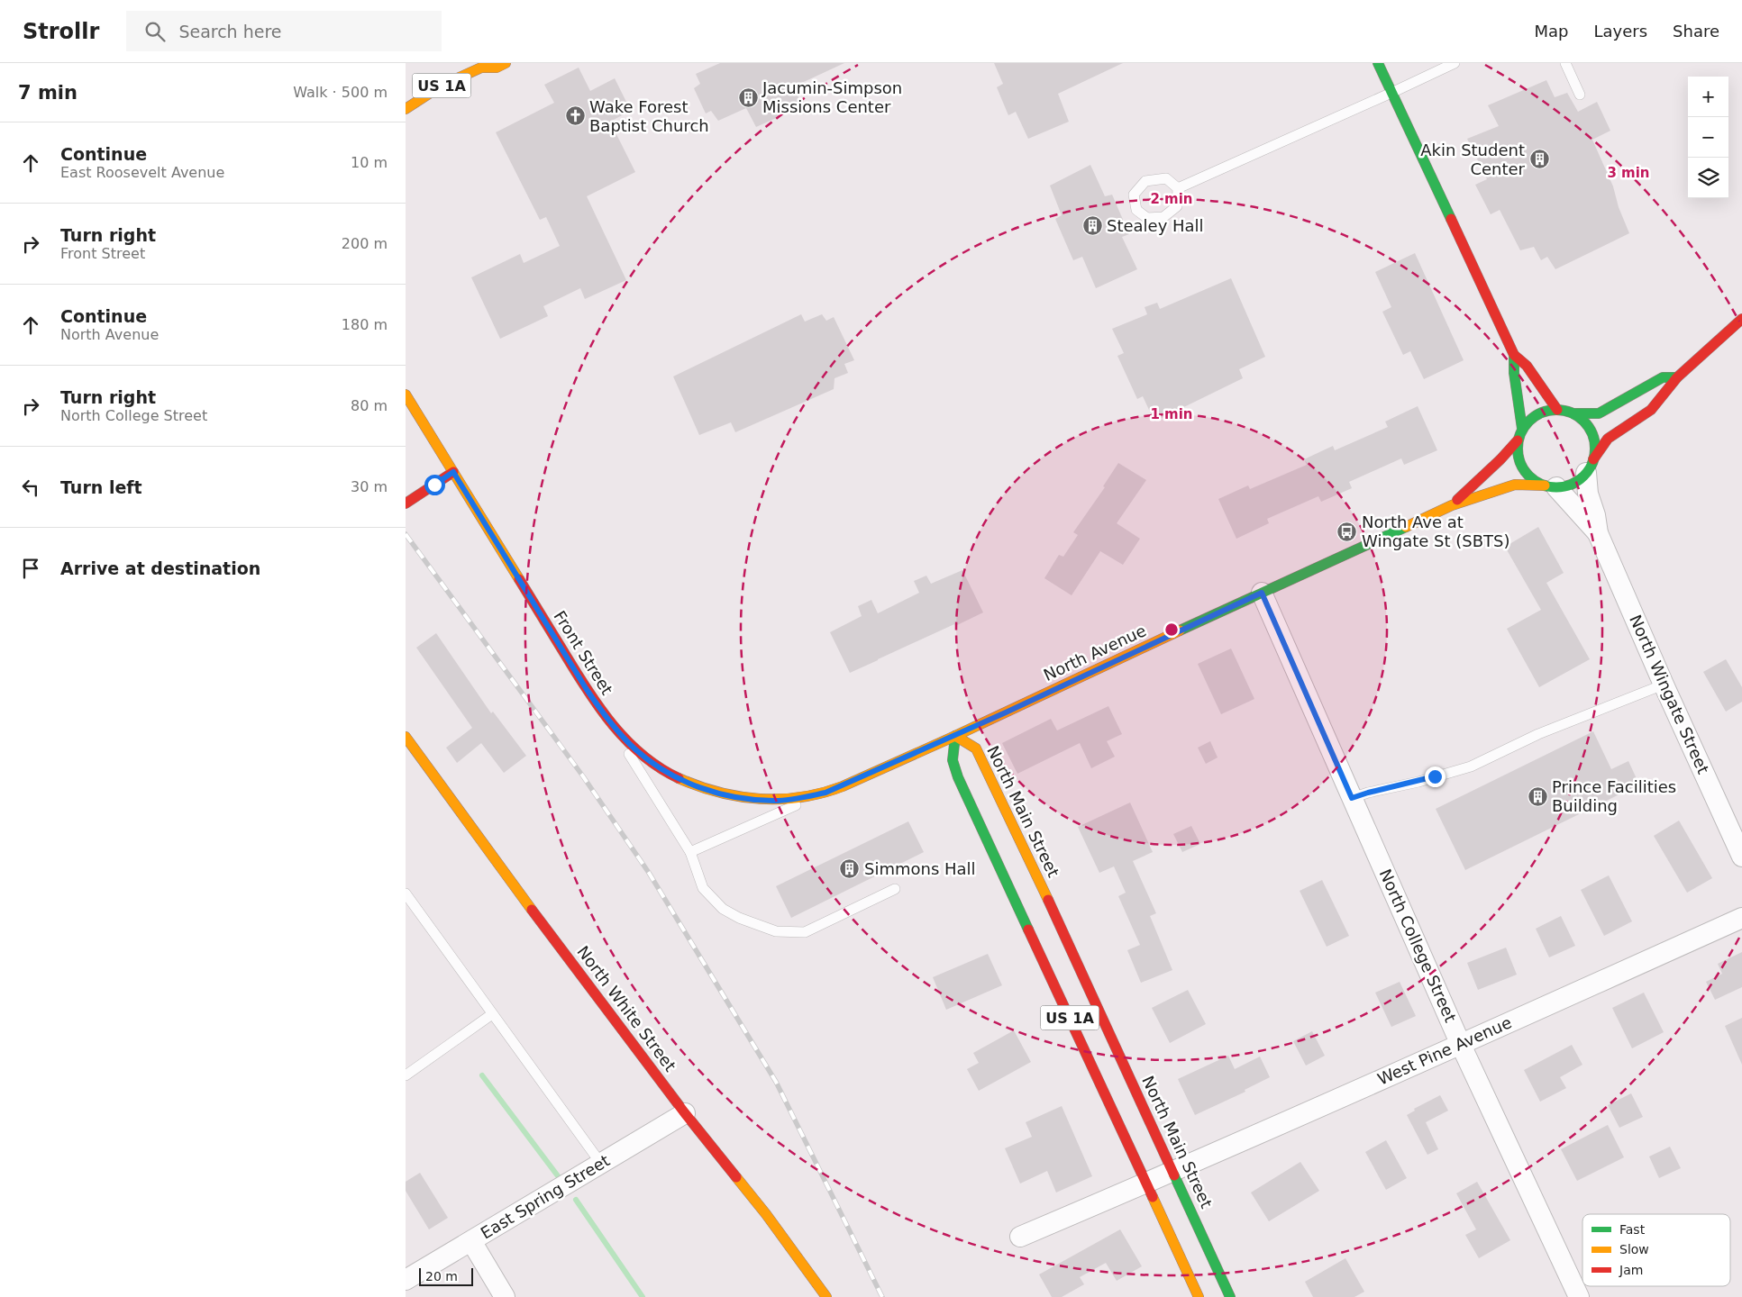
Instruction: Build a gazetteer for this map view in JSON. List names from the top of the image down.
{
  "streets": {
    "main road": [
      "US 1A",
      "Front Street",
      "North Avenue",
      "North Main Street",
      "North White Street"
    ],
    "street": [
      "North Wingate Street",
      "North College Street",
      "West Pine Avenue",
      "East Spring Street"
    ]
  },
  "crossings": [
    ["US 1A", "North Avenue"],
    ["US 1A", "North Main Street"],
    ["US 1A", "West Pine Avenue"],
    ["Front Street", "North Avenue"],
    ["North Avenue", "North Wingate Street"],
    ["North Avenue", "North Main Street"],
    ["North Avenue", "North College Street"],
    ["North Main Street", "West Pine Avenue"],
    ["North College Street", "West Pine Avenue"],
    ["North White Street", "East Spring Street"]
  ],
  "places": {
    "building": [
      "Jacumin-Simpson Missions Center",
      "Akin Student Center",
      "Stealey Hall",
      "Prince Facilities Building",
      "Simmons Hall"
    ],
    "church": ["Wake Forest Baptist Church"],
    "bus stop": ["North Ave at Wingate St (SBTS)"]
  },
  "legend": ["Fast", "Slow", "Jam"],
  "scale_bar": "20 m",
  "page": {
    "header": "Strollr",
    "search": "Search here",
    "nav": ["Map", "Layers", "Share"],
    "heading": ["7 min", "Walk · 500 m"],
    "map_buttons": ["+", "−"],
    "list": [
      ["Continue", "East Roosevelt Avenue", "10 m"],
      ["Turn right", "Front Street", "200 m"],
      ["Continue", "North Avenue", "180 m"],
      ["Turn right", "North College Street", "80 m"],
      ["Turn left", "30 m"],
      "Arrive at destination"
    ],
    "scale": "20 m"
  },
  "rings": ["3 min", "2 min", "1 min"]
}
